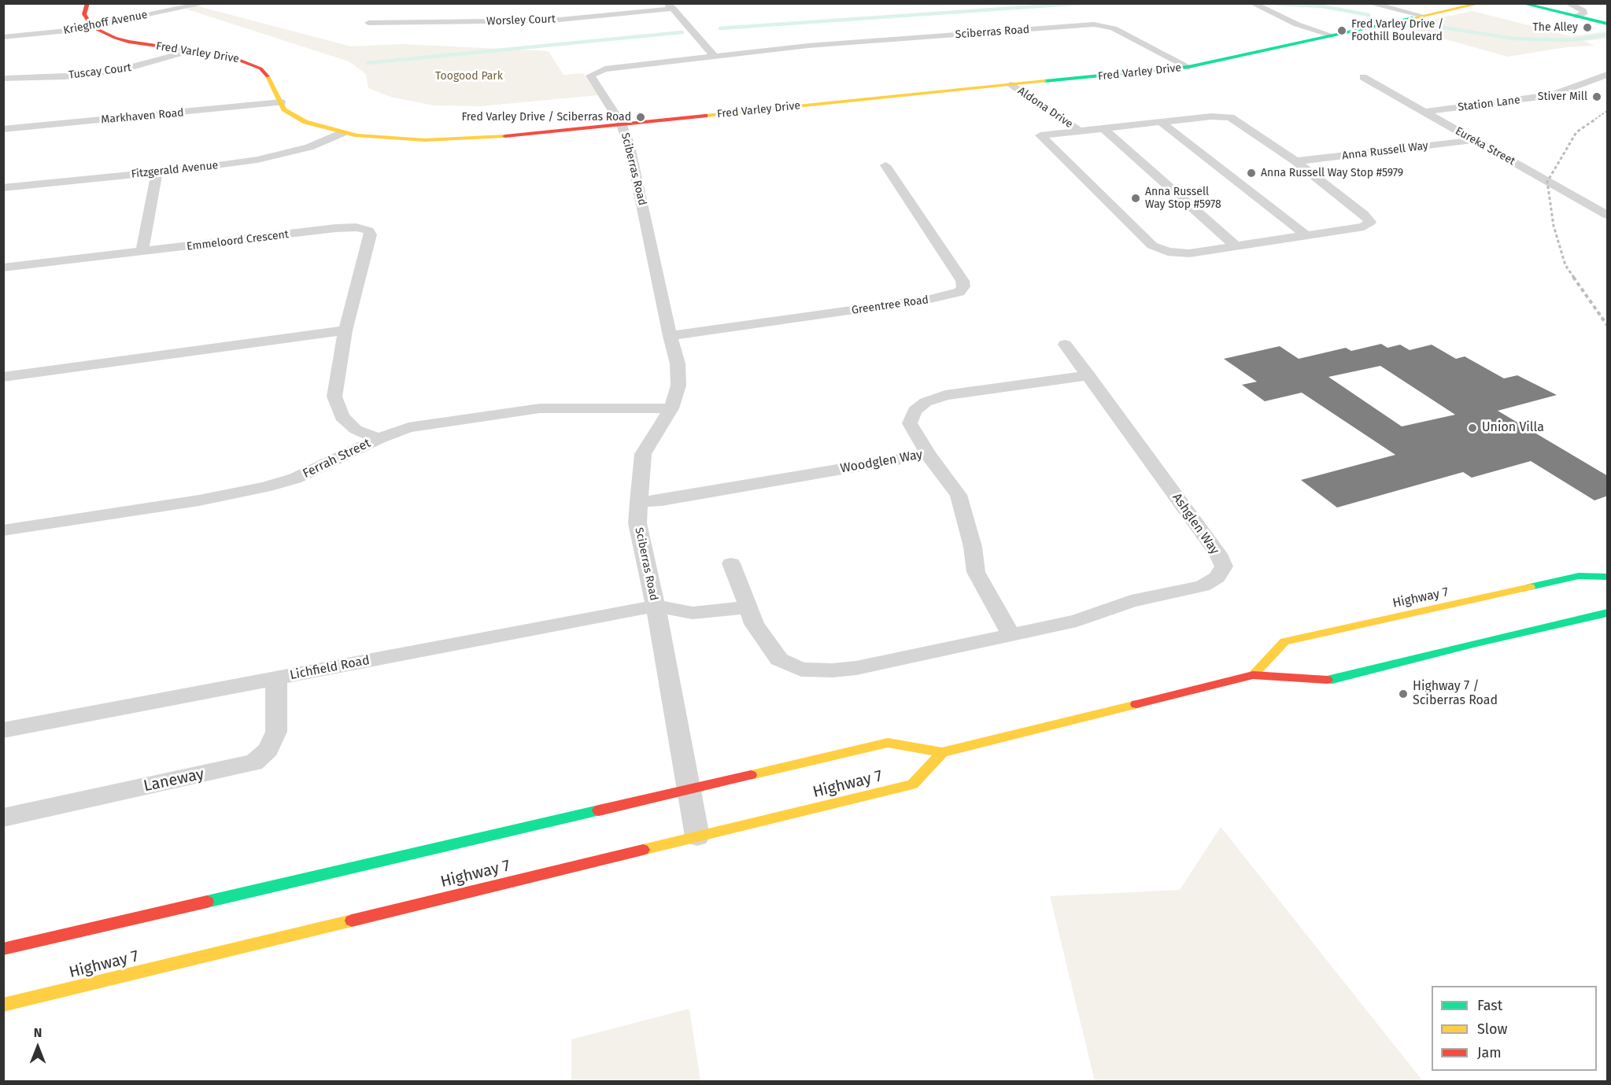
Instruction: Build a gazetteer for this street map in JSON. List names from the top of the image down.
{
  "streets": {
    "street": [
      "Worsley Court",
      "Krieghoff Avenue",
      "Sciberras Road",
      "Fred Varley Drive",
      "Tuscay Court",
      "Station Lane",
      "Aldona Drive",
      "Markhaven Road",
      "Eureka Street",
      "Anna Russell Way",
      "Fitzgerald Avenue",
      "Emmeloord Crescent",
      "Greentree Road",
      "Ferrah Street",
      "Woodglen Way",
      "Ashglen Way",
      "Highway 7",
      "Lichfield Road",
      "Laneway"
    ]
  },
  "crossings": [
    ["Krieghoff Avenue", "Fred Varley Drive"],
    ["Sciberras Road", "Fred Varley Drive"],
    ["Sciberras Road", "Greentree Road"],
    ["Sciberras Road", "Ferrah Street"],
    ["Sciberras Road", "Woodglen Way"],
    ["Sciberras Road", "Highway 7"],
    ["Sciberras Road", "Lichfield Road"],
    ["Fred Varley Drive", "Tuscay Court"],
    ["Fred Varley Drive", "Aldona Drive"],
    ["Fred Varley Drive", "Markhaven Road"],
    ["Fred Varley Drive", "Fitzgerald Avenue"],
    ["Station Lane", "Eureka Street"],
    ["Eureka Street", "Anna Russell Way"],
    ["Emmeloord Crescent", "Ferrah Street"],
    ["Woodglen Way", "Ashglen Way"],
    ["Lichfield Road", "Laneway"]
  ],
  "parks": ["Toogood Park"],
  "places": [
    "The Alley",
    "Fred Varley Drive / Foothill Boulevard",
    "Stiver Mill",
    "Fred Varley Drive / Sciberras Road",
    "Anna Russell Way Stop #5979",
    "Anna Russell Way Stop #5978",
    "Union Villa",
    "Highway 7 / Sciberras Road"
  ],
  "legend": ["Fast", "Slow", "Jam"],
  "north": "top"
}
